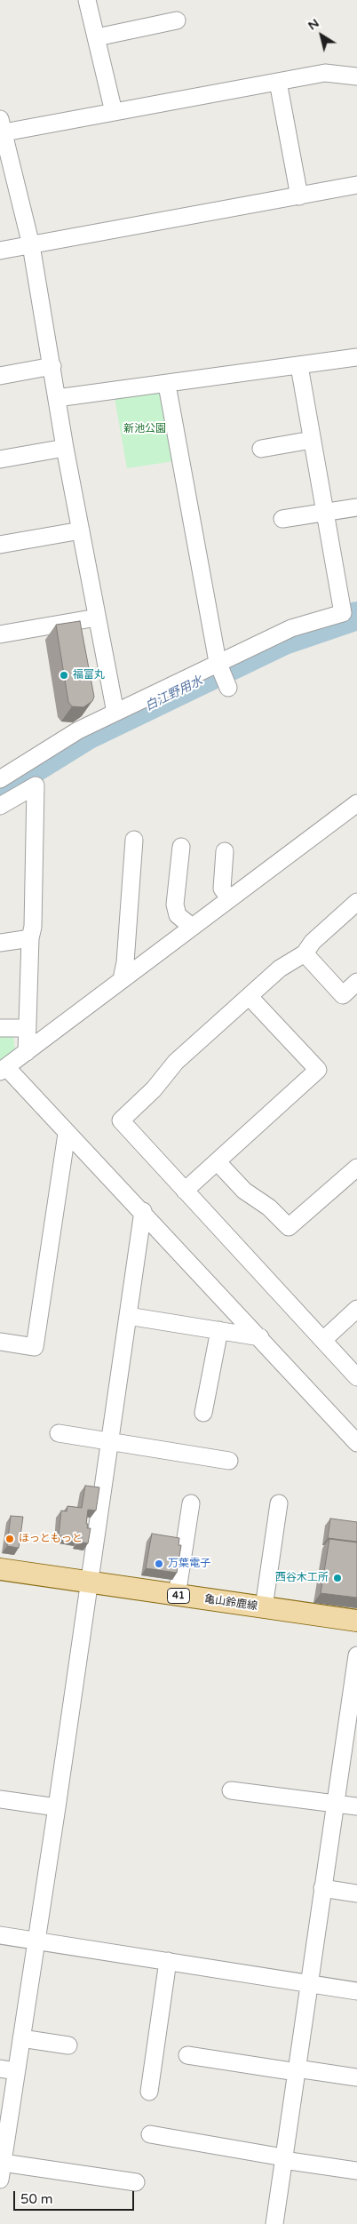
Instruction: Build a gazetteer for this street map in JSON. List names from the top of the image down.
{
  "streets": {
    "main road": ["41", "亀山鈴鹿線"]
  },
  "water": ["白江野用水"],
  "parks": ["新池公園"],
  "places": [
    "福富丸",
    "ほっともっと",
    "万葉電子",
    "西谷木工所"
  ],
  "scale_bar": "50 m",
  "north": "top left"
}
